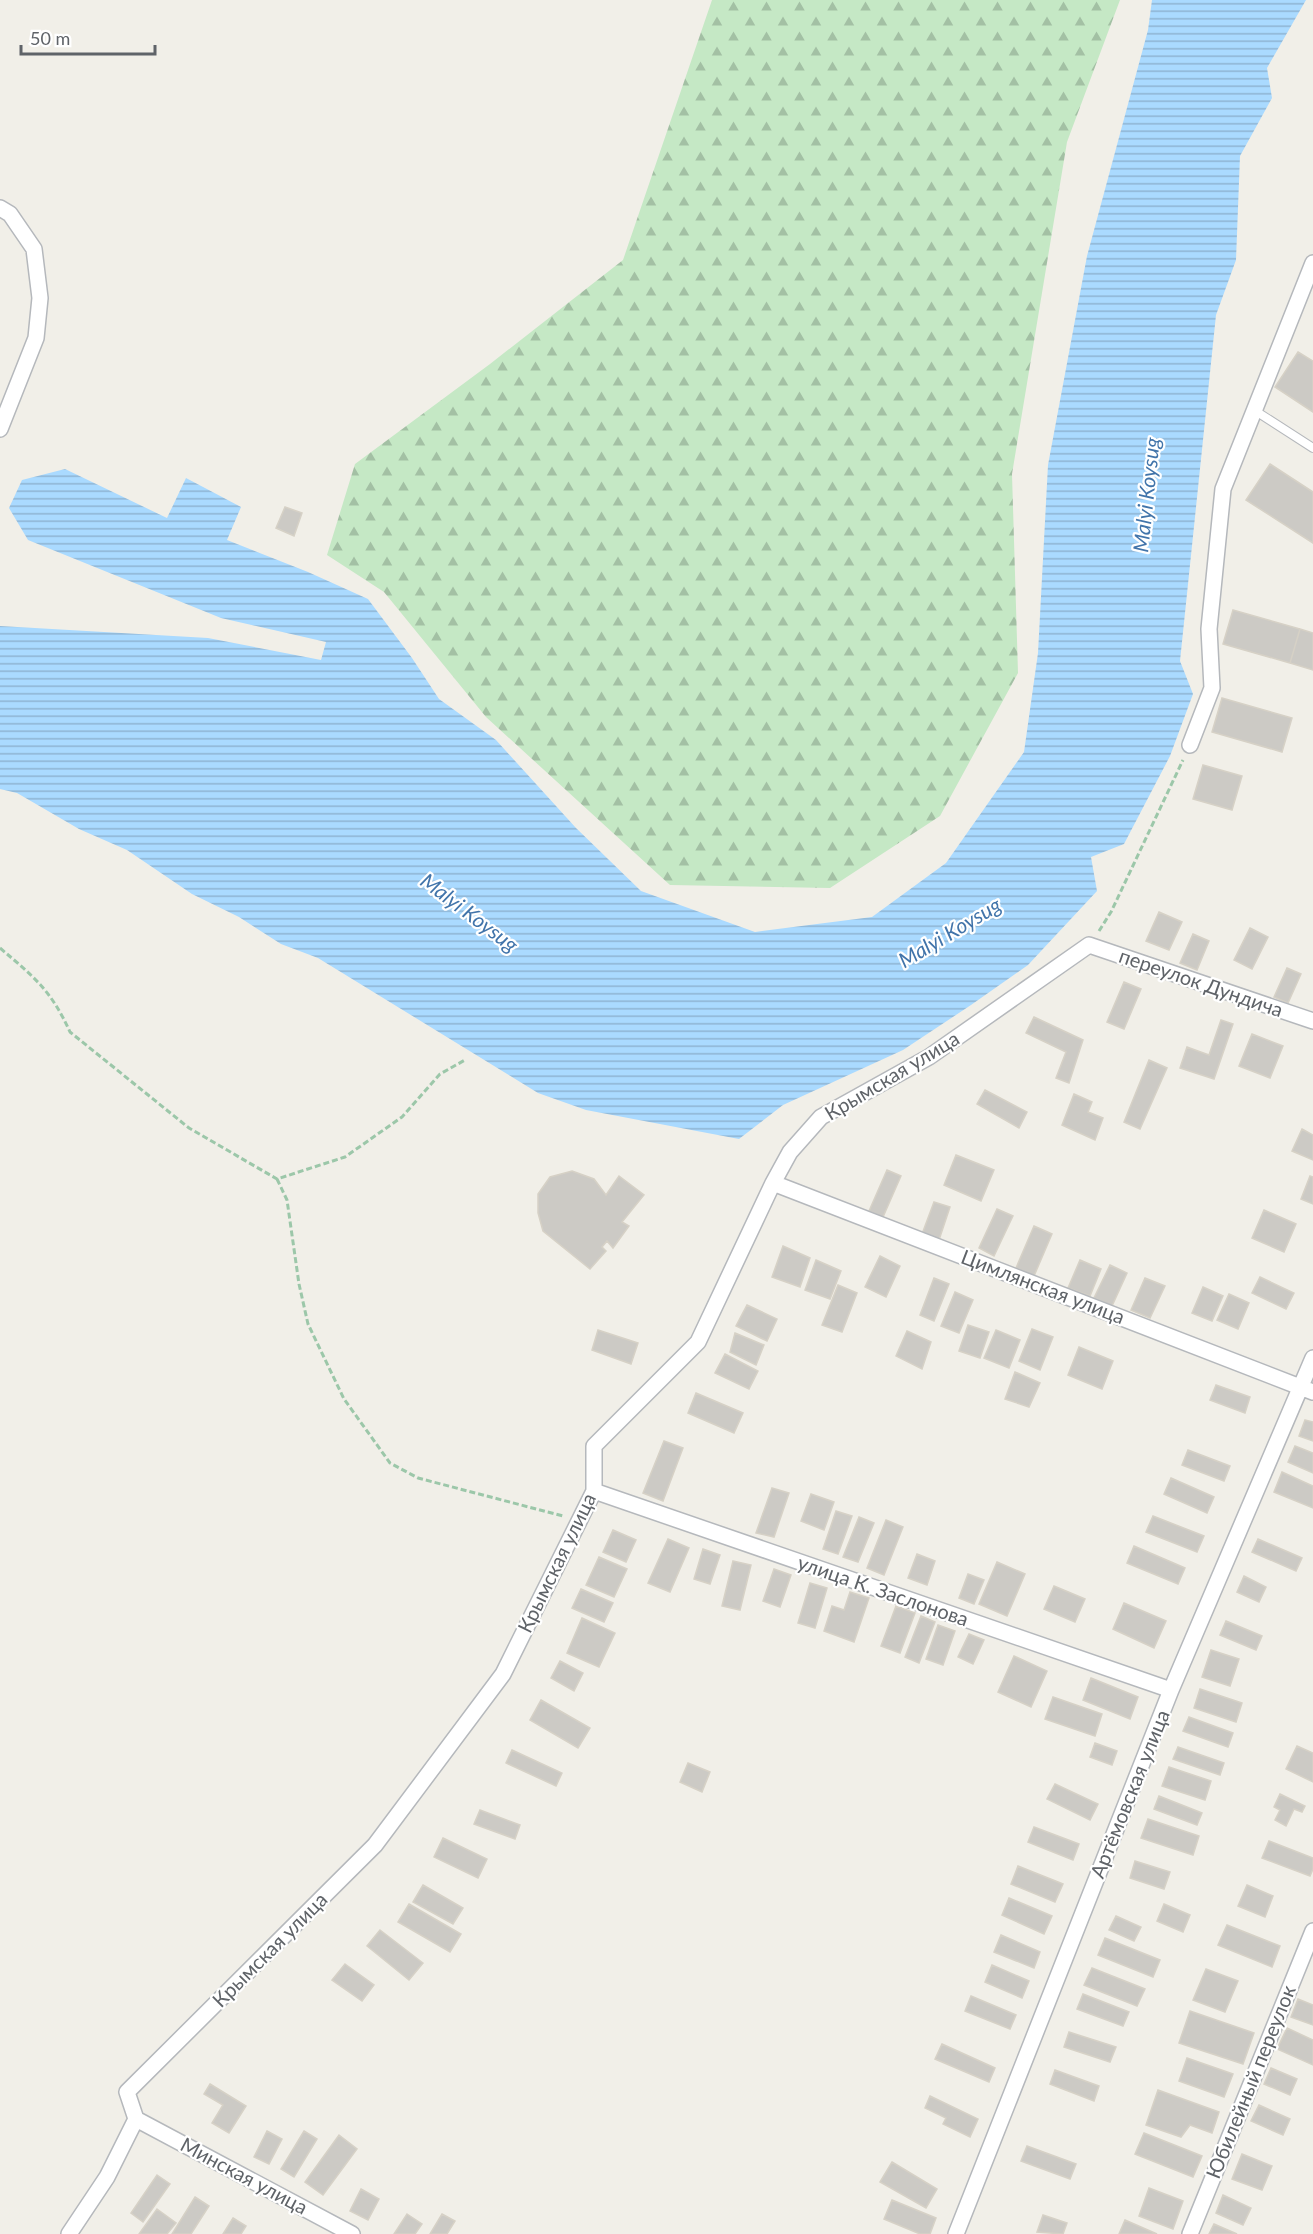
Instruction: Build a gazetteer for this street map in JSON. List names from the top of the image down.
{
  "streets": {
    "street": [
      "переулок Дундича",
      "Крымская улица",
      "Цимлянская улица",
      "улица К. Заслонова",
      "Артёмовская улица",
      "Юбилейный переулок",
      "Минская улица"
    ]
  },
  "crossings": [
    ["переулок Дундича", "Крымская улица"],
    ["Крымская улица", "Цимлянская улица"],
    ["Крымская улица", "улица К. Заслонова"],
    ["Крымская улица", "Минская улица"],
    ["Цимлянская улица", "Артёмовская улица"],
    ["улица К. Заслонова", "Артёмовская улица"]
  ],
  "water": ["Malyi Koysug"],
  "scale_bar": "50 m"
}
